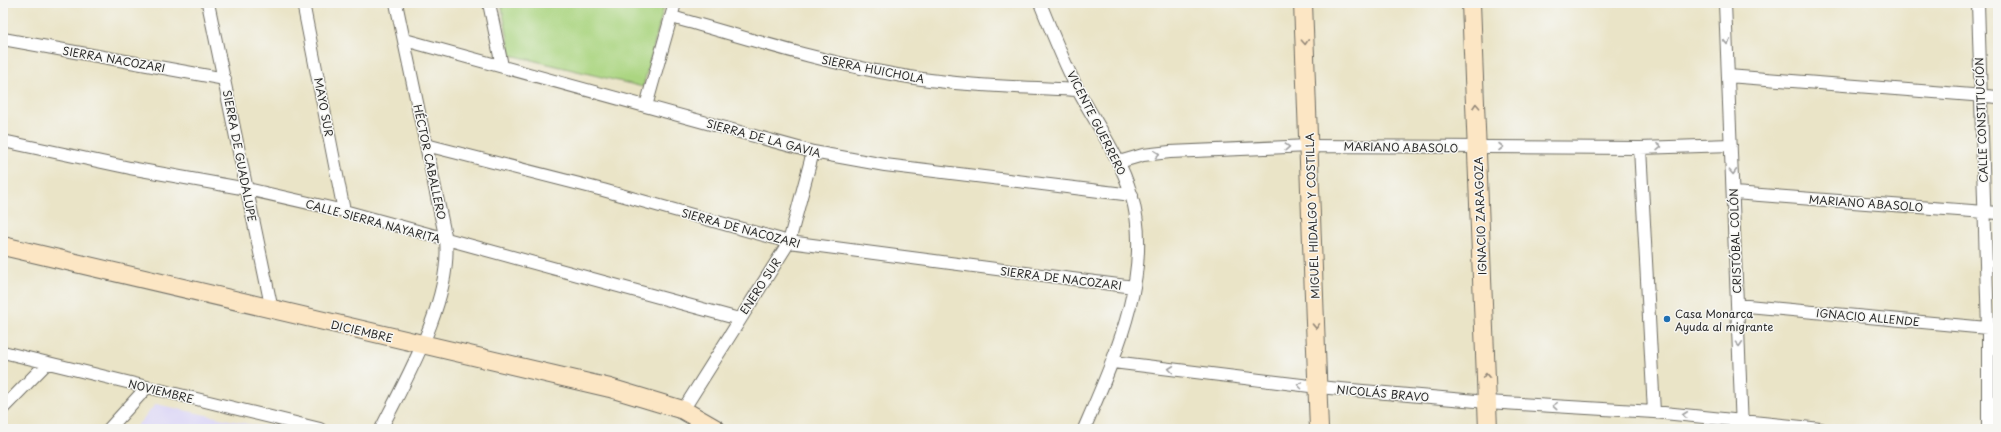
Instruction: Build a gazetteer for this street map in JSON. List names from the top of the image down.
{
  "streets": {
    "main road": ["MIGUEL HIDALGO Y COSTILLA", "IGNACIO ZARAGOZA", "DICIEMBRE"],
    "street": [
      "SIERRA NACOZARI",
      "SIERRA HUICHOLA",
      "MAYO SUR",
      "CALLE CONSTITUCIÓN",
      "VICENTE GUERRERO",
      "SIERRA DE LA GAVIA",
      "MARIANO ABASOLO",
      "SIERRA DE GUADALUPE",
      "HÉCTOR CABALLERO",
      "CALLE SIERRA NAYARITA",
      "SIERRA DE NACOZARI",
      "CRISTÓBAL COLÓN",
      "ENERO SUR",
      "IGNACIO ALLENDE",
      "NOVIEMBRE",
      "NICOLÁS BRAVO"
    ]
  },
  "crossings": [
    ["SIERRA NACOZARI", "SIERRA DE GUADALUPE"],
    ["SIERRA HUICHOLA", "VICENTE GUERRERO"],
    ["MAYO SUR", "CALLE SIERRA NAYARITA"],
    ["CALLE CONSTITUCIÓN", "MARIANO ABASOLO"],
    ["CALLE CONSTITUCIÓN", "IGNACIO ALLENDE"],
    ["VICENTE GUERRERO", "SIERRA DE LA GAVIA"],
    ["VICENTE GUERRERO", "MARIANO ABASOLO"],
    ["VICENTE GUERRERO", "SIERRA DE NACOZARI"],
    ["VICENTE GUERRERO", "NICOLÁS BRAVO"],
    ["SIERRA DE LA GAVIA", "HÉCTOR CABALLERO"],
    ["SIERRA DE LA GAVIA", "ENERO SUR"],
    ["MARIANO ABASOLO", "MIGUEL HIDALGO Y COSTILLA"],
    ["MARIANO ABASOLO", "IGNACIO ZARAGOZA"],
    ["MARIANO ABASOLO", "CRISTÓBAL COLÓN"],
    ["SIERRA DE GUADALUPE", "CALLE SIERRA NAYARITA"],
    ["SIERRA DE GUADALUPE", "DICIEMBRE"],
    ["HÉCTOR CABALLERO", "CALLE SIERRA NAYARITA"],
    ["HÉCTOR CABALLERO", "SIERRA DE NACOZARI"],
    ["HÉCTOR CABALLERO", "DICIEMBRE"],
    ["MIGUEL HIDALGO Y COSTILLA", "NICOLÁS BRAVO"],
    ["IGNACIO ZARAGOZA", "NICOLÁS BRAVO"],
    ["CALLE SIERRA NAYARITA", "ENERO SUR"],
    ["SIERRA DE NACOZARI", "ENERO SUR"],
    ["CRISTÓBAL COLÓN", "IGNACIO ALLENDE"],
    ["CRISTÓBAL COLÓN", "NICOLÁS BRAVO"],
    ["ENERO SUR", "DICIEMBRE"]
  ],
  "one_way": [
    "MARIANO ABASOLO",
    "MIGUEL HIDALGO Y COSTILLA",
    "IGNACIO ZARAGOZA",
    "NICOLÁS BRAVO"
  ],
  "places": ["Casa Monarca Ayuda al migrante"]
}
